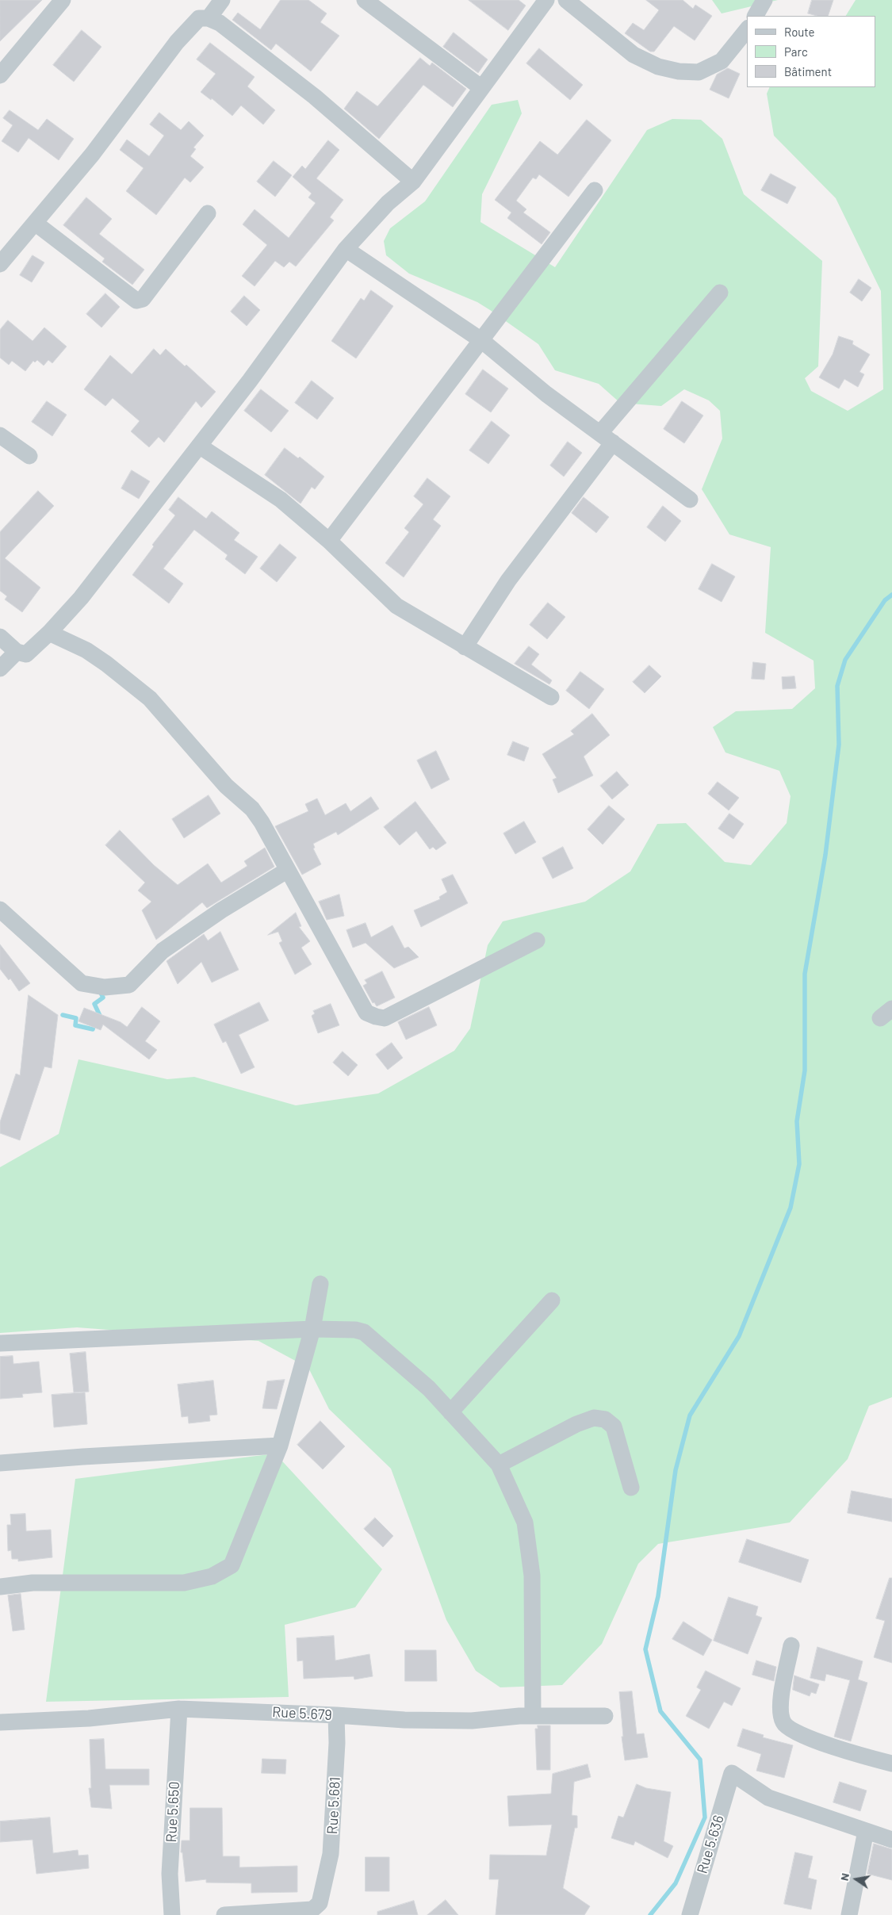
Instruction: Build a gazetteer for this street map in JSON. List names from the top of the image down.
{
  "streets": {
    "street": [
      "Rue 5.679",
      "Rue 5.681",
      "Rue 5.650",
      "Rue 5.636"
    ]
  },
  "crossings": [
    ["Rue 5.679", "Rue 5.681"],
    ["Rue 5.679", "Rue 5.650"]
  ],
  "legend": ["Route", "Parc", "Bâtiment"],
  "north": "left"
}
